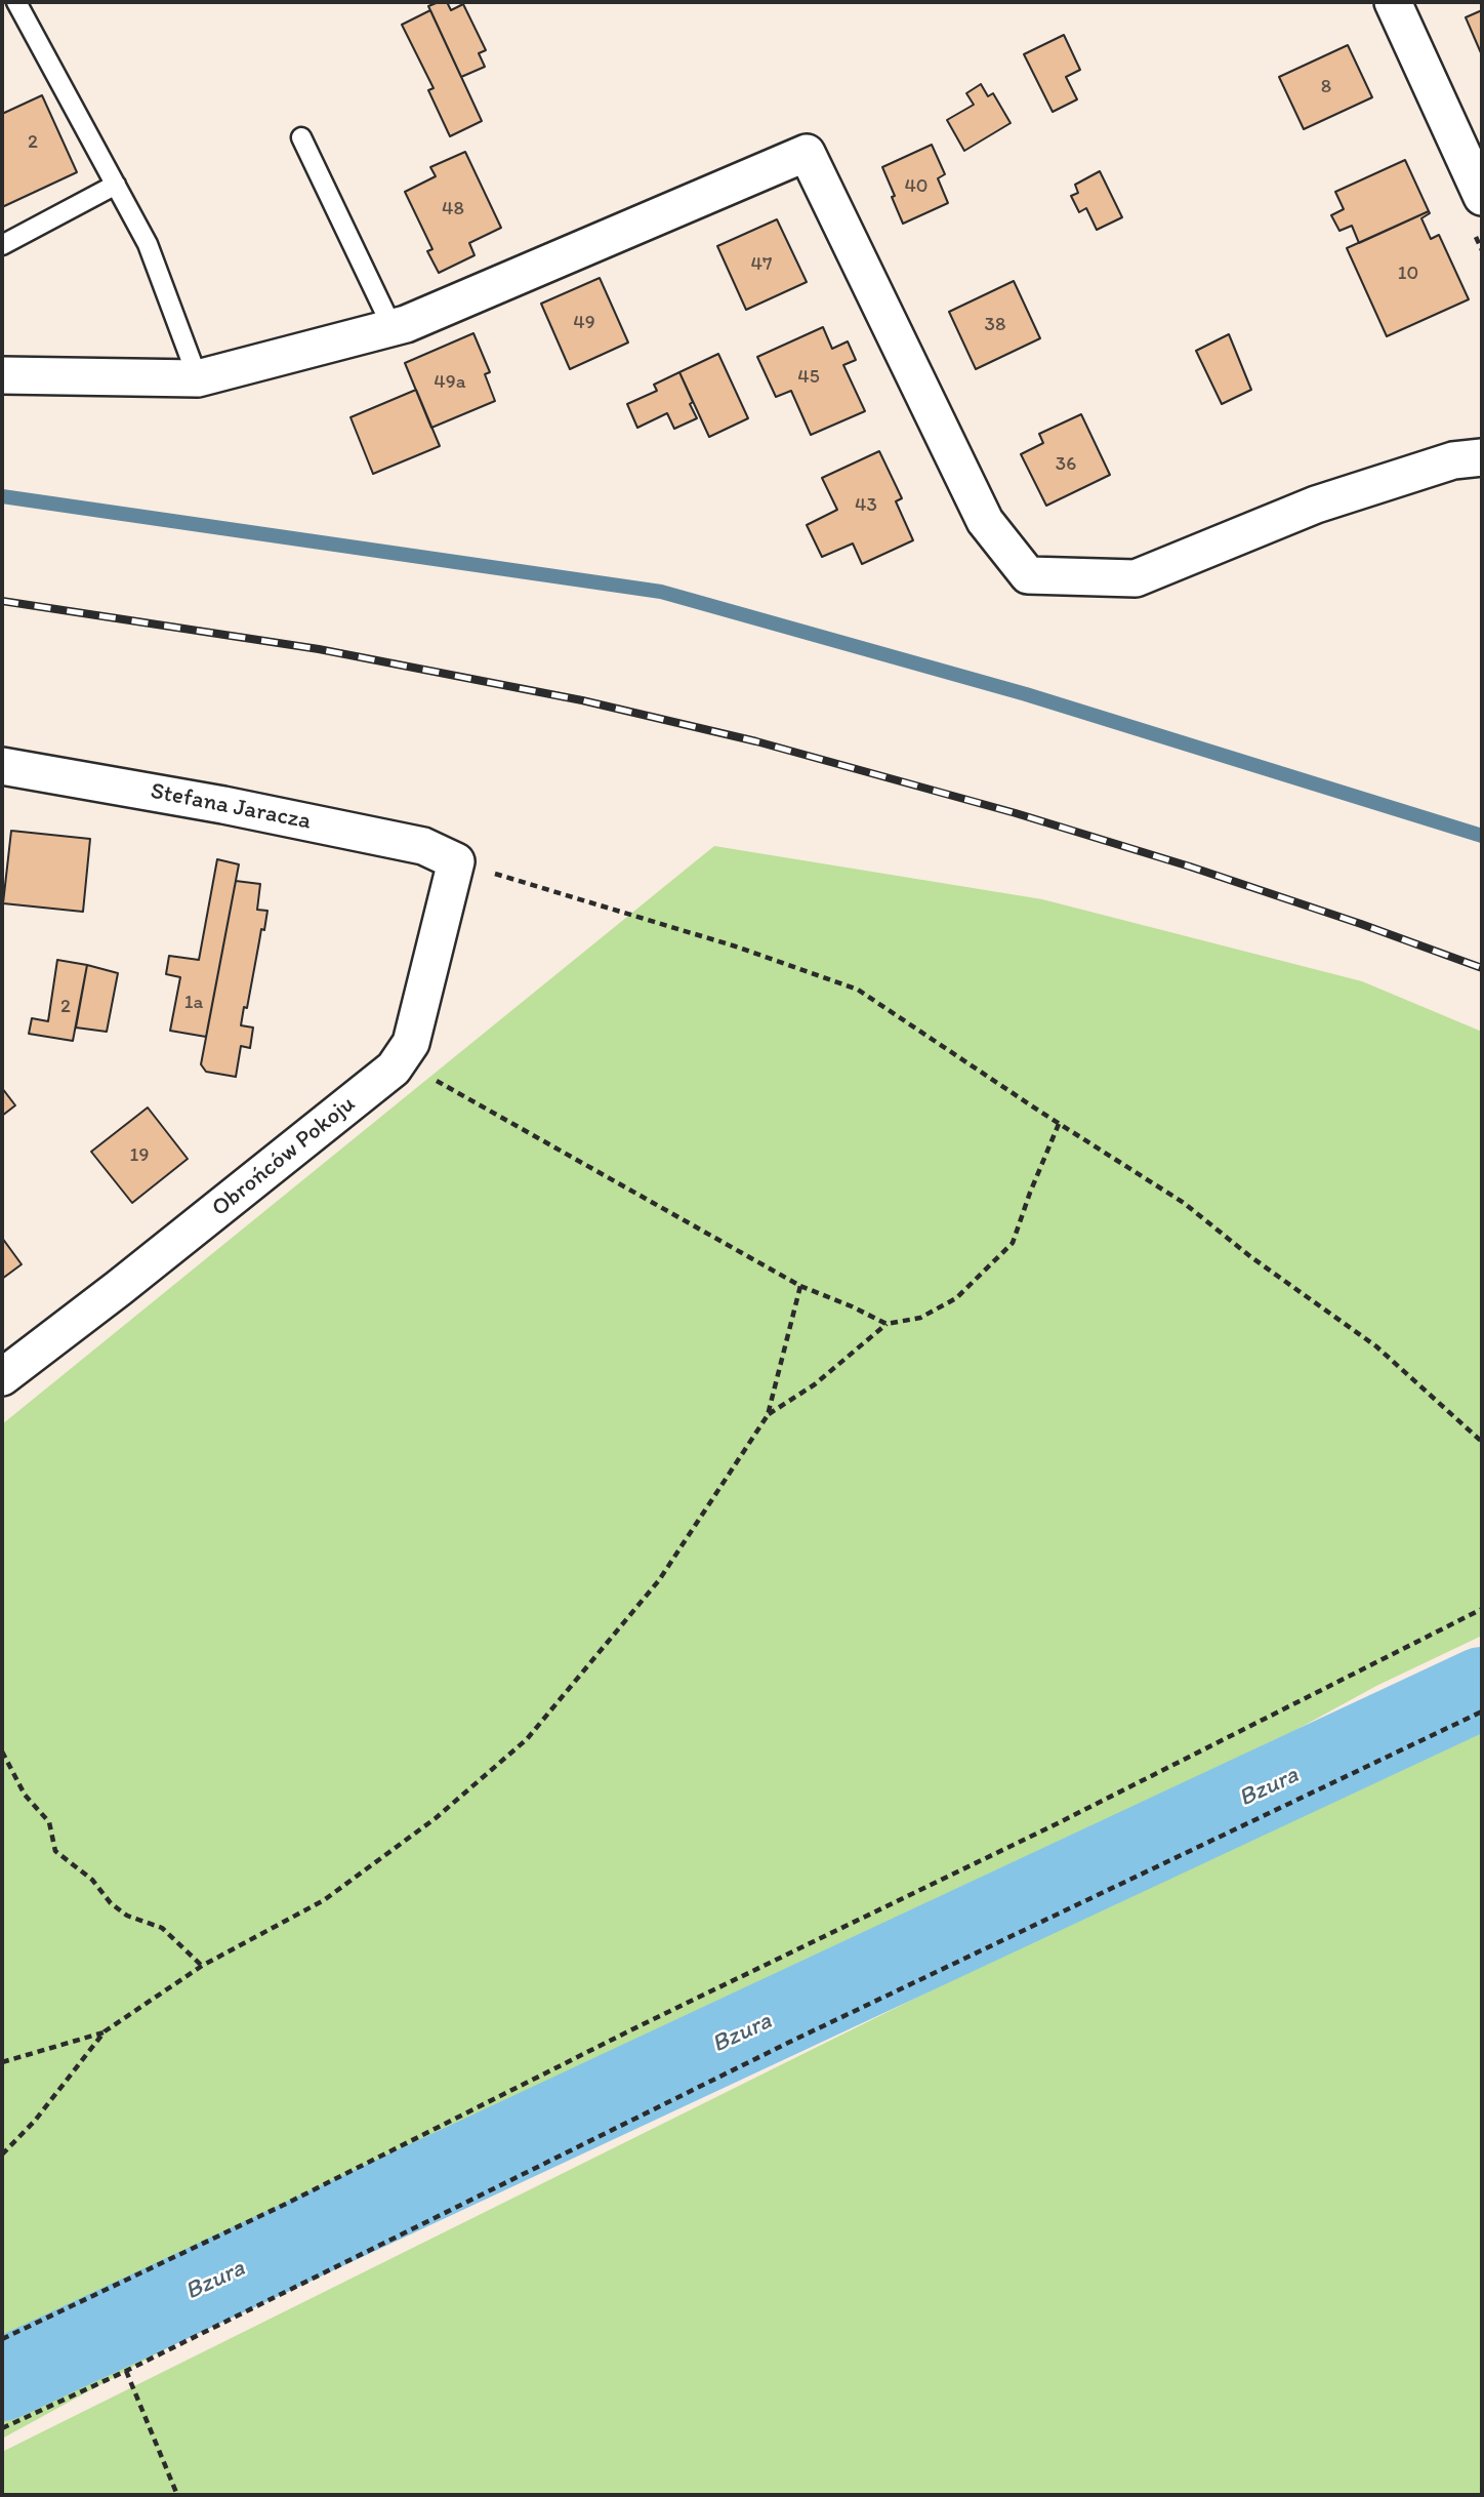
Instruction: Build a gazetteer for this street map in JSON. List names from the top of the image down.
{
  "streets": {
    "street": ["Stefana Jaracza", "Obrońców Pokoju"]
  },
  "crossings": [
    ["Stefana Jaracza", "Obrońców Pokoju"]
  ],
  "water": ["Bzura"],
  "house_numbers": [
    "8",
    "2",
    "40",
    "48",
    "47",
    "10",
    "49",
    "38",
    "45",
    "49a",
    "36",
    "43",
    "1a",
    "2",
    "19"
  ]
}
